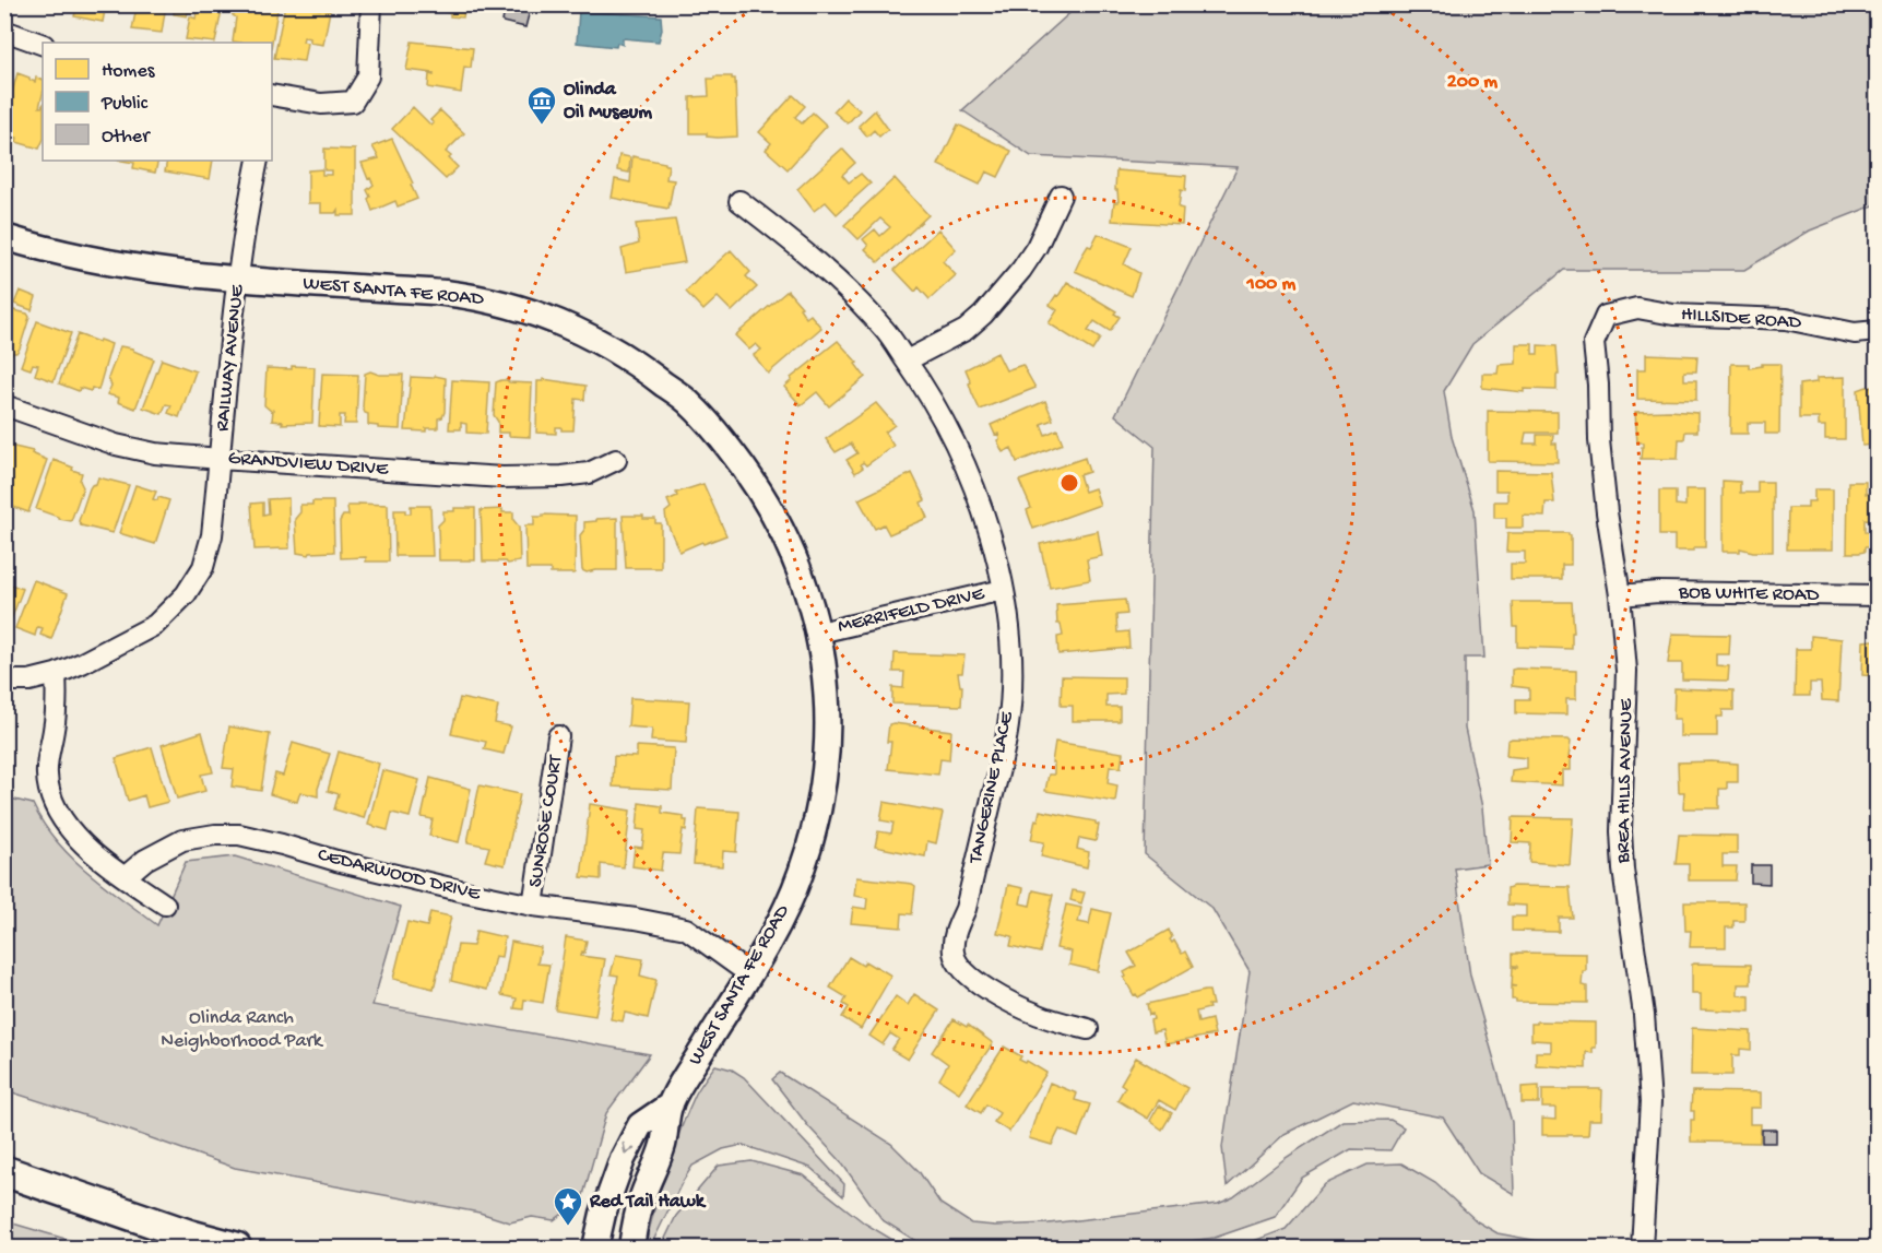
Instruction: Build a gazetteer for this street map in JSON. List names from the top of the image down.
{
  "streets": {
    "street": [
      "WEST SANTA FE ROAD",
      "HILLSIDE ROAD",
      "RAILWAY AVENUE",
      "GRANDVIEW DRIVE",
      "BOB WHITE ROAD",
      "MERRIFELD DRIVE",
      "BREA HILLS AVENUE",
      "TANGERINE PLACE",
      "SUNROSE COURT",
      "CEDARWOOD DRIVE"
    ]
  },
  "crossings": [
    ["WEST SANTA FE ROAD", "RAILWAY AVENUE"],
    ["WEST SANTA FE ROAD", "MERRIFELD DRIVE"],
    ["WEST SANTA FE ROAD", "CEDARWOOD DRIVE"],
    ["HILLSIDE ROAD", "BREA HILLS AVENUE"],
    ["RAILWAY AVENUE", "GRANDVIEW DRIVE"],
    ["BOB WHITE ROAD", "BREA HILLS AVENUE"],
    ["MERRIFELD DRIVE", "TANGERINE PLACE"],
    ["SUNROSE COURT", "CEDARWOOD DRIVE"]
  ],
  "parks": ["Olinda Ranch Neighborhood Park"],
  "places": {
    "museum": ["Olinda Oil Museum"],
    "place": ["Red Tail Hawk"]
  },
  "legend": ["Homes", "Public", "Other"],
  "rings": ["200 m", "100 m"]
}
